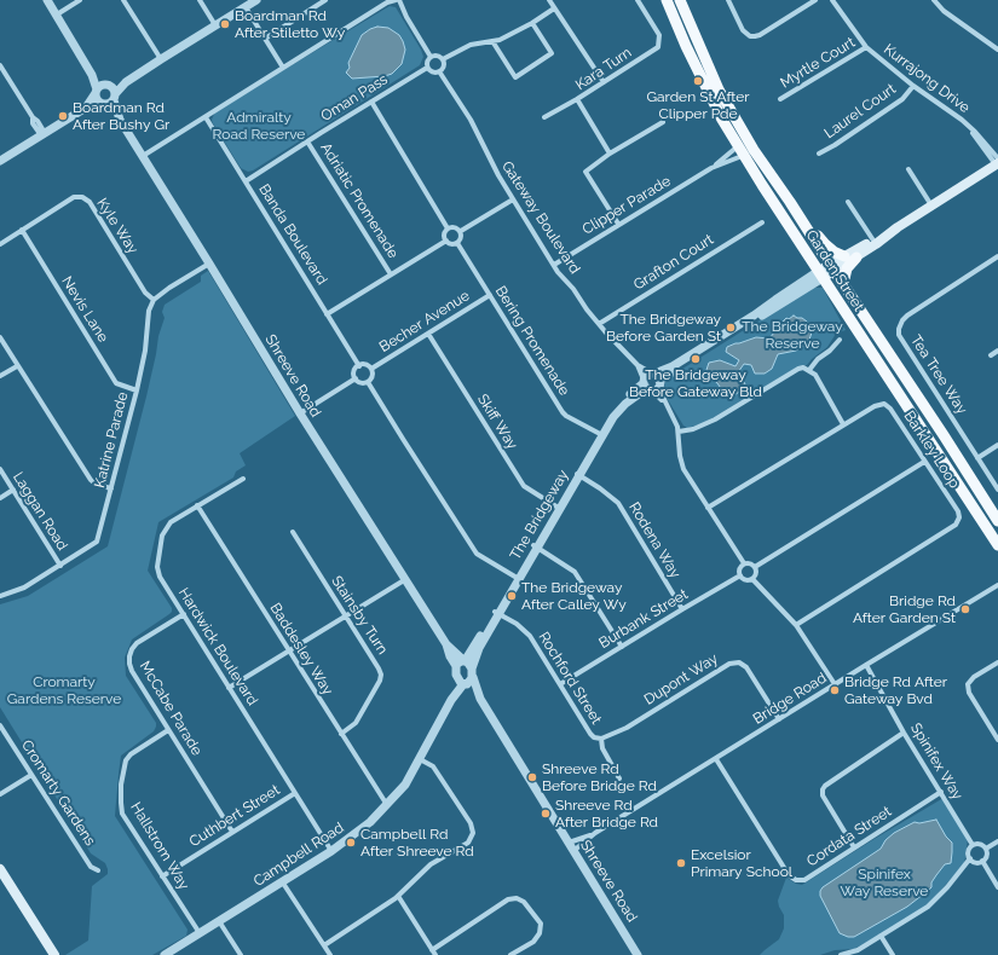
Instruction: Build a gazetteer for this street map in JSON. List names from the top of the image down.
{
  "streets": {
    "main road": ["Garden Street", "The Bridgeway"],
    "street": [
      "Myrtle Court",
      "Kara Turn",
      "Kurrajong Drive",
      "Oman Pass",
      "Laurel Court",
      "Adriatic Promenade",
      "Clipper Parade",
      "Gateway Boulevard",
      "Kyle Way",
      "Banda Boulevard",
      "Grafton Court",
      "Nevis Lane",
      "Becher Avenue",
      "Bering Promenade",
      "Tea Tree Way",
      "Shreeve Road",
      "Skiff Way",
      "Katrine Parade",
      "Barkley Loop",
      "Laggan Road",
      "Rodena Way",
      "Stainsby Turn",
      "Burbank Street",
      "Hardwick Boulevard",
      "Baddesley Way",
      "Rochford Street",
      "Dupont Way",
      "Bridge Road",
      "McCabe Parade",
      "Spinifex Way",
      "Cromarty Gardens",
      "Cuthbert Street",
      "Cordata Street",
      "Hallstrom Way",
      "Campbell Road"
    ]
  },
  "crossings": [
    ["Myrtle Court", "Kurrajong Drive"],
    ["Kurrajong Drive", "Laurel Court"],
    ["Oman Pass", "Adriatic Promenade"],
    ["Oman Pass", "Gateway Boulevard"],
    ["Oman Pass", "Banda Boulevard"],
    ["Clipper Parade", "Gateway Boulevard"],
    ["Clipper Parade", "Garden Street"],
    ["Gateway Boulevard", "Grafton Court"],
    ["Gateway Boulevard", "Barkley Loop"],
    ["Gateway Boulevard", "The Bridgeway"],
    ["Gateway Boulevard", "Burbank Street"],
    ["Kyle Way", "Nevis Lane"],
    ["Kyle Way", "Katrine Parade"],
    ["Banda Boulevard", "Becher Avenue"],
    ["Garden Street", "The Bridgeway"],
    ["Nevis Lane", "Katrine Parade"],
    ["Becher Avenue", "Bering Promenade"],
    ["Becher Avenue", "Skiff Way"],
    ["Bering Promenade", "The Bridgeway"],
    ["Shreeve Road", "The Bridgeway"],
    ["Shreeve Road", "Bridge Road"],
    ["Shreeve Road", "Campbell Road"],
    ["Skiff Way", "The Bridgeway"],
    ["Katrine Parade", "Laggan Road"],
    ["The Bridgeway", "Rodena Way"],
    ["The Bridgeway", "Rochford Street"],
    ["The Bridgeway", "Campbell Road"],
    ["Rodena Way", "Burbank Street"],
    ["Stainsby Turn", "Baddesley Way"],
    ["Burbank Street", "Rochford Street"],
    ["Hardwick Boulevard", "Baddesley Way"],
    ["Hardwick Boulevard", "McCabe Parade"],
    ["Hardwick Boulevard", "Cuthbert Street"],
    ["Hardwick Boulevard", "Campbell Road"],
    ["Baddesley Way", "Campbell Road"],
    ["Rochford Street", "Dupont Way"],
    ["Dupont Way", "Bridge Road"],
    ["Bridge Road", "Spinifex Way"],
    ["Bridge Road", "Cordata Street"],
    ["McCabe Parade", "Cuthbert Street"],
    ["McCabe Parade", "Hallstrom Way"],
    ["Spinifex Way", "Cordata Street"],
    ["Cuthbert Street", "Hallstrom Way"],
    ["Hallstrom Way", "Campbell Road"]
  ],
  "parks": [
    "Admiralty Road Reserve",
    "The Bridgeway Reserve",
    "Cromarty Gardens Reserve",
    "Spinifex Way Reserve"
  ],
  "places": [
    "Boardman Rd After Stiletto Wy",
    "Garden St After Clipper Pde",
    "Boardman Rd After Bushy Gr",
    "The Bridgeway Before Garden St",
    "The Bridgeway Before Gateway Bld",
    "The Bridgeway After Calley Wy",
    "Bridge Rd After Garden St",
    "Bridge Rd After Gateway Bvd",
    "Shreeve Rd Before Bridge Rd",
    "Shreeve Rd After Bridge Rd",
    "Campbell Rd After Shreeve Rd",
    "Excelsior Primary School"
  ]
}
